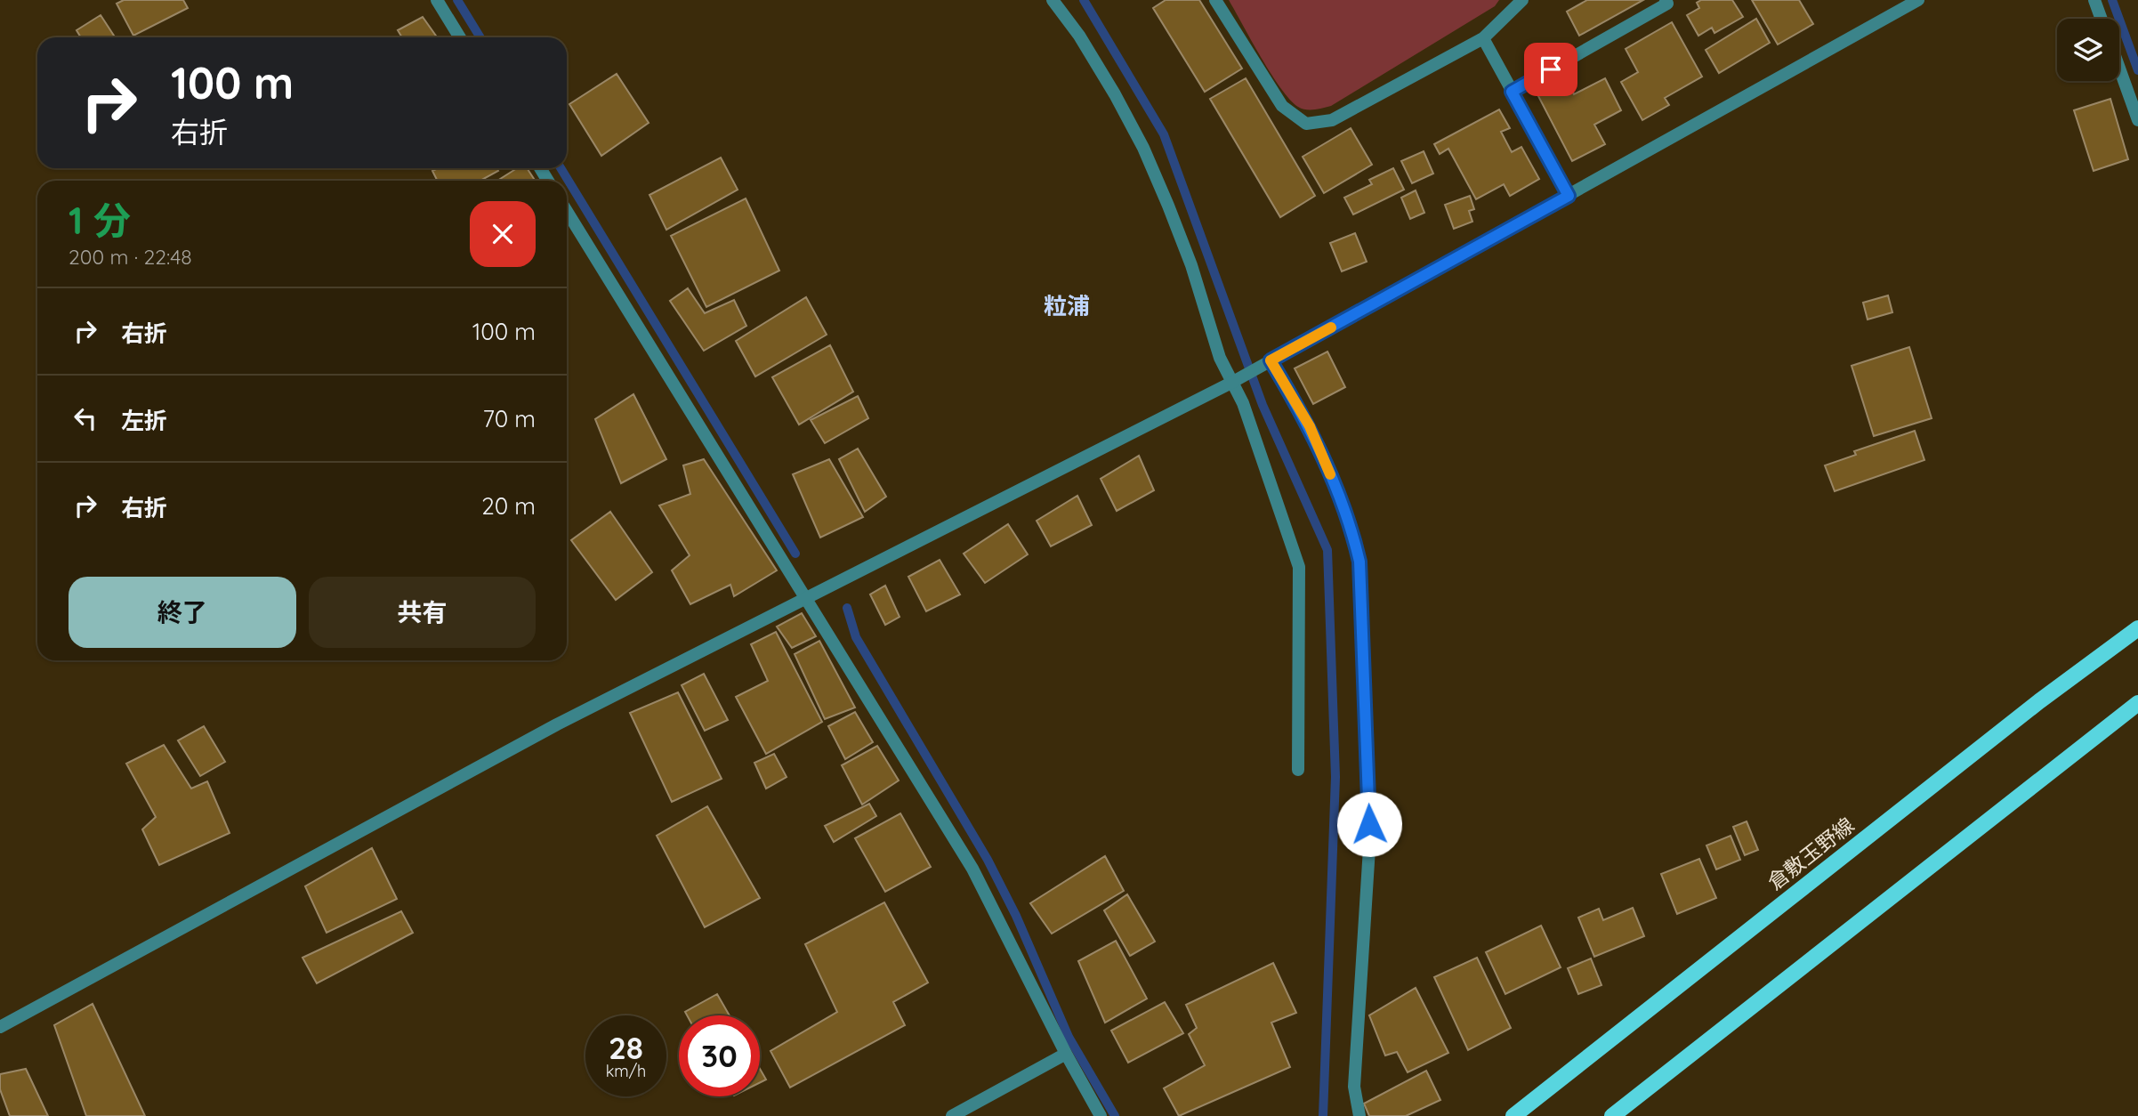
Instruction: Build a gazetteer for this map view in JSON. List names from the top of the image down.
{
  "streets": {
    "main road": ["倉敷玉野線"]
  },
  "districts": ["粒浦"],
  "page": {
    "turn": ["100 m", "右折"],
    "heading": ["1 分", "200 m · 22:48"],
    "list": [
      {
        "name": "右折",
        "value": "100 m"
      },
      {
        "name": "左折",
        "value": "70 m"
      },
      {
        "name": "右折",
        "value": "20 m"
      }
    ],
    "buttons": ["終了", "共有"],
    "speed": "28 km/h",
    "limit": "30"
  }
}
